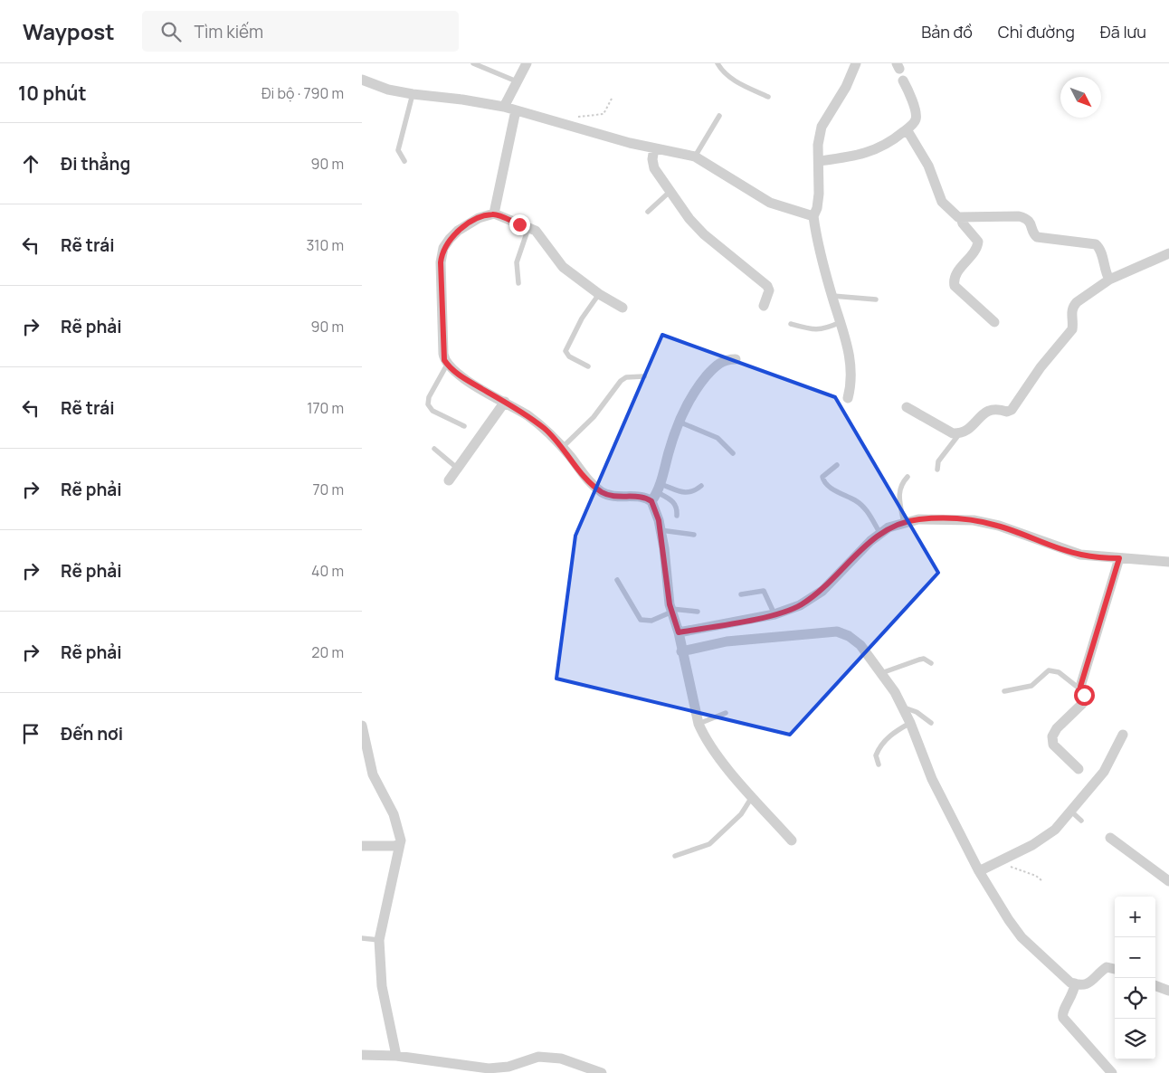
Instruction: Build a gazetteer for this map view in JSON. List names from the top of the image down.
{
  "north": "bottom right",
  "page": {
    "header": "Waypost",
    "search": "Tìm kiếm",
    "nav": ["Bản đồ", "Chỉ đường", "Đã lưu"],
    "heading": ["10 phút", "Đi bộ · 790 m"],
    "list": [
      ["Đi thẳng", "90 m"],
      ["Rẽ trái", "310 m"],
      ["Rẽ phải", "90 m"],
      ["Rẽ trái", "170 m"],
      ["Rẽ phải", "70 m"],
      ["Rẽ phải", "40 m"],
      ["Rẽ phải", "20 m"],
      "Đến nơi"
    ],
    "map_buttons": ["+", "−"]
  }
}
